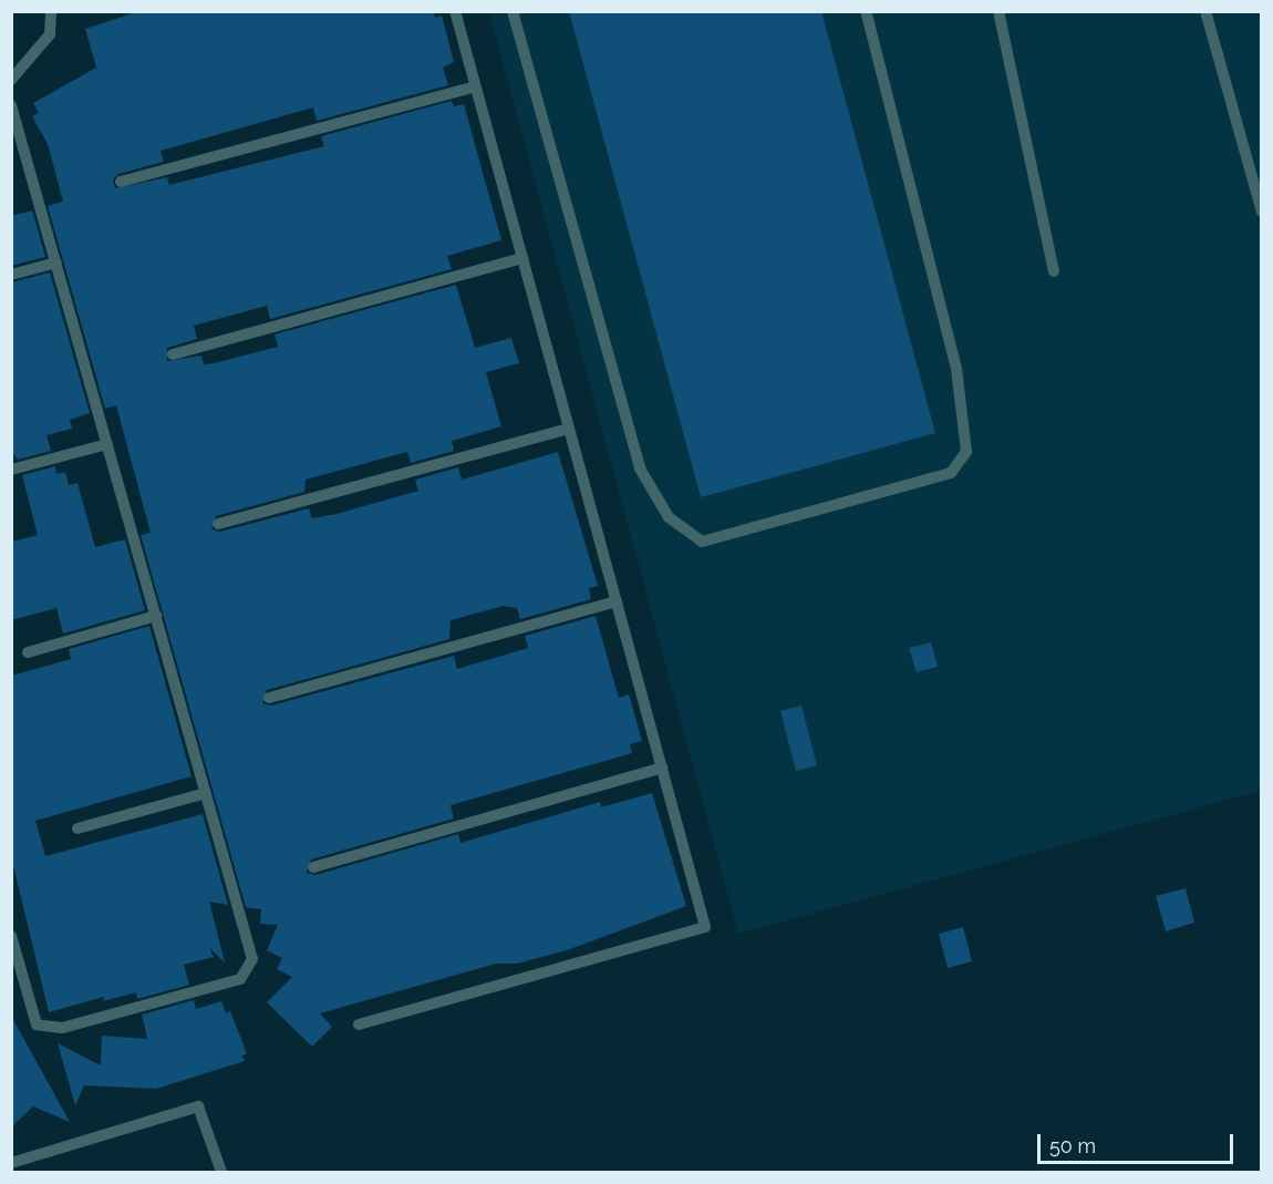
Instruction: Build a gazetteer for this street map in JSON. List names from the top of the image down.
{
  "scale_bar": "50 m"
}
